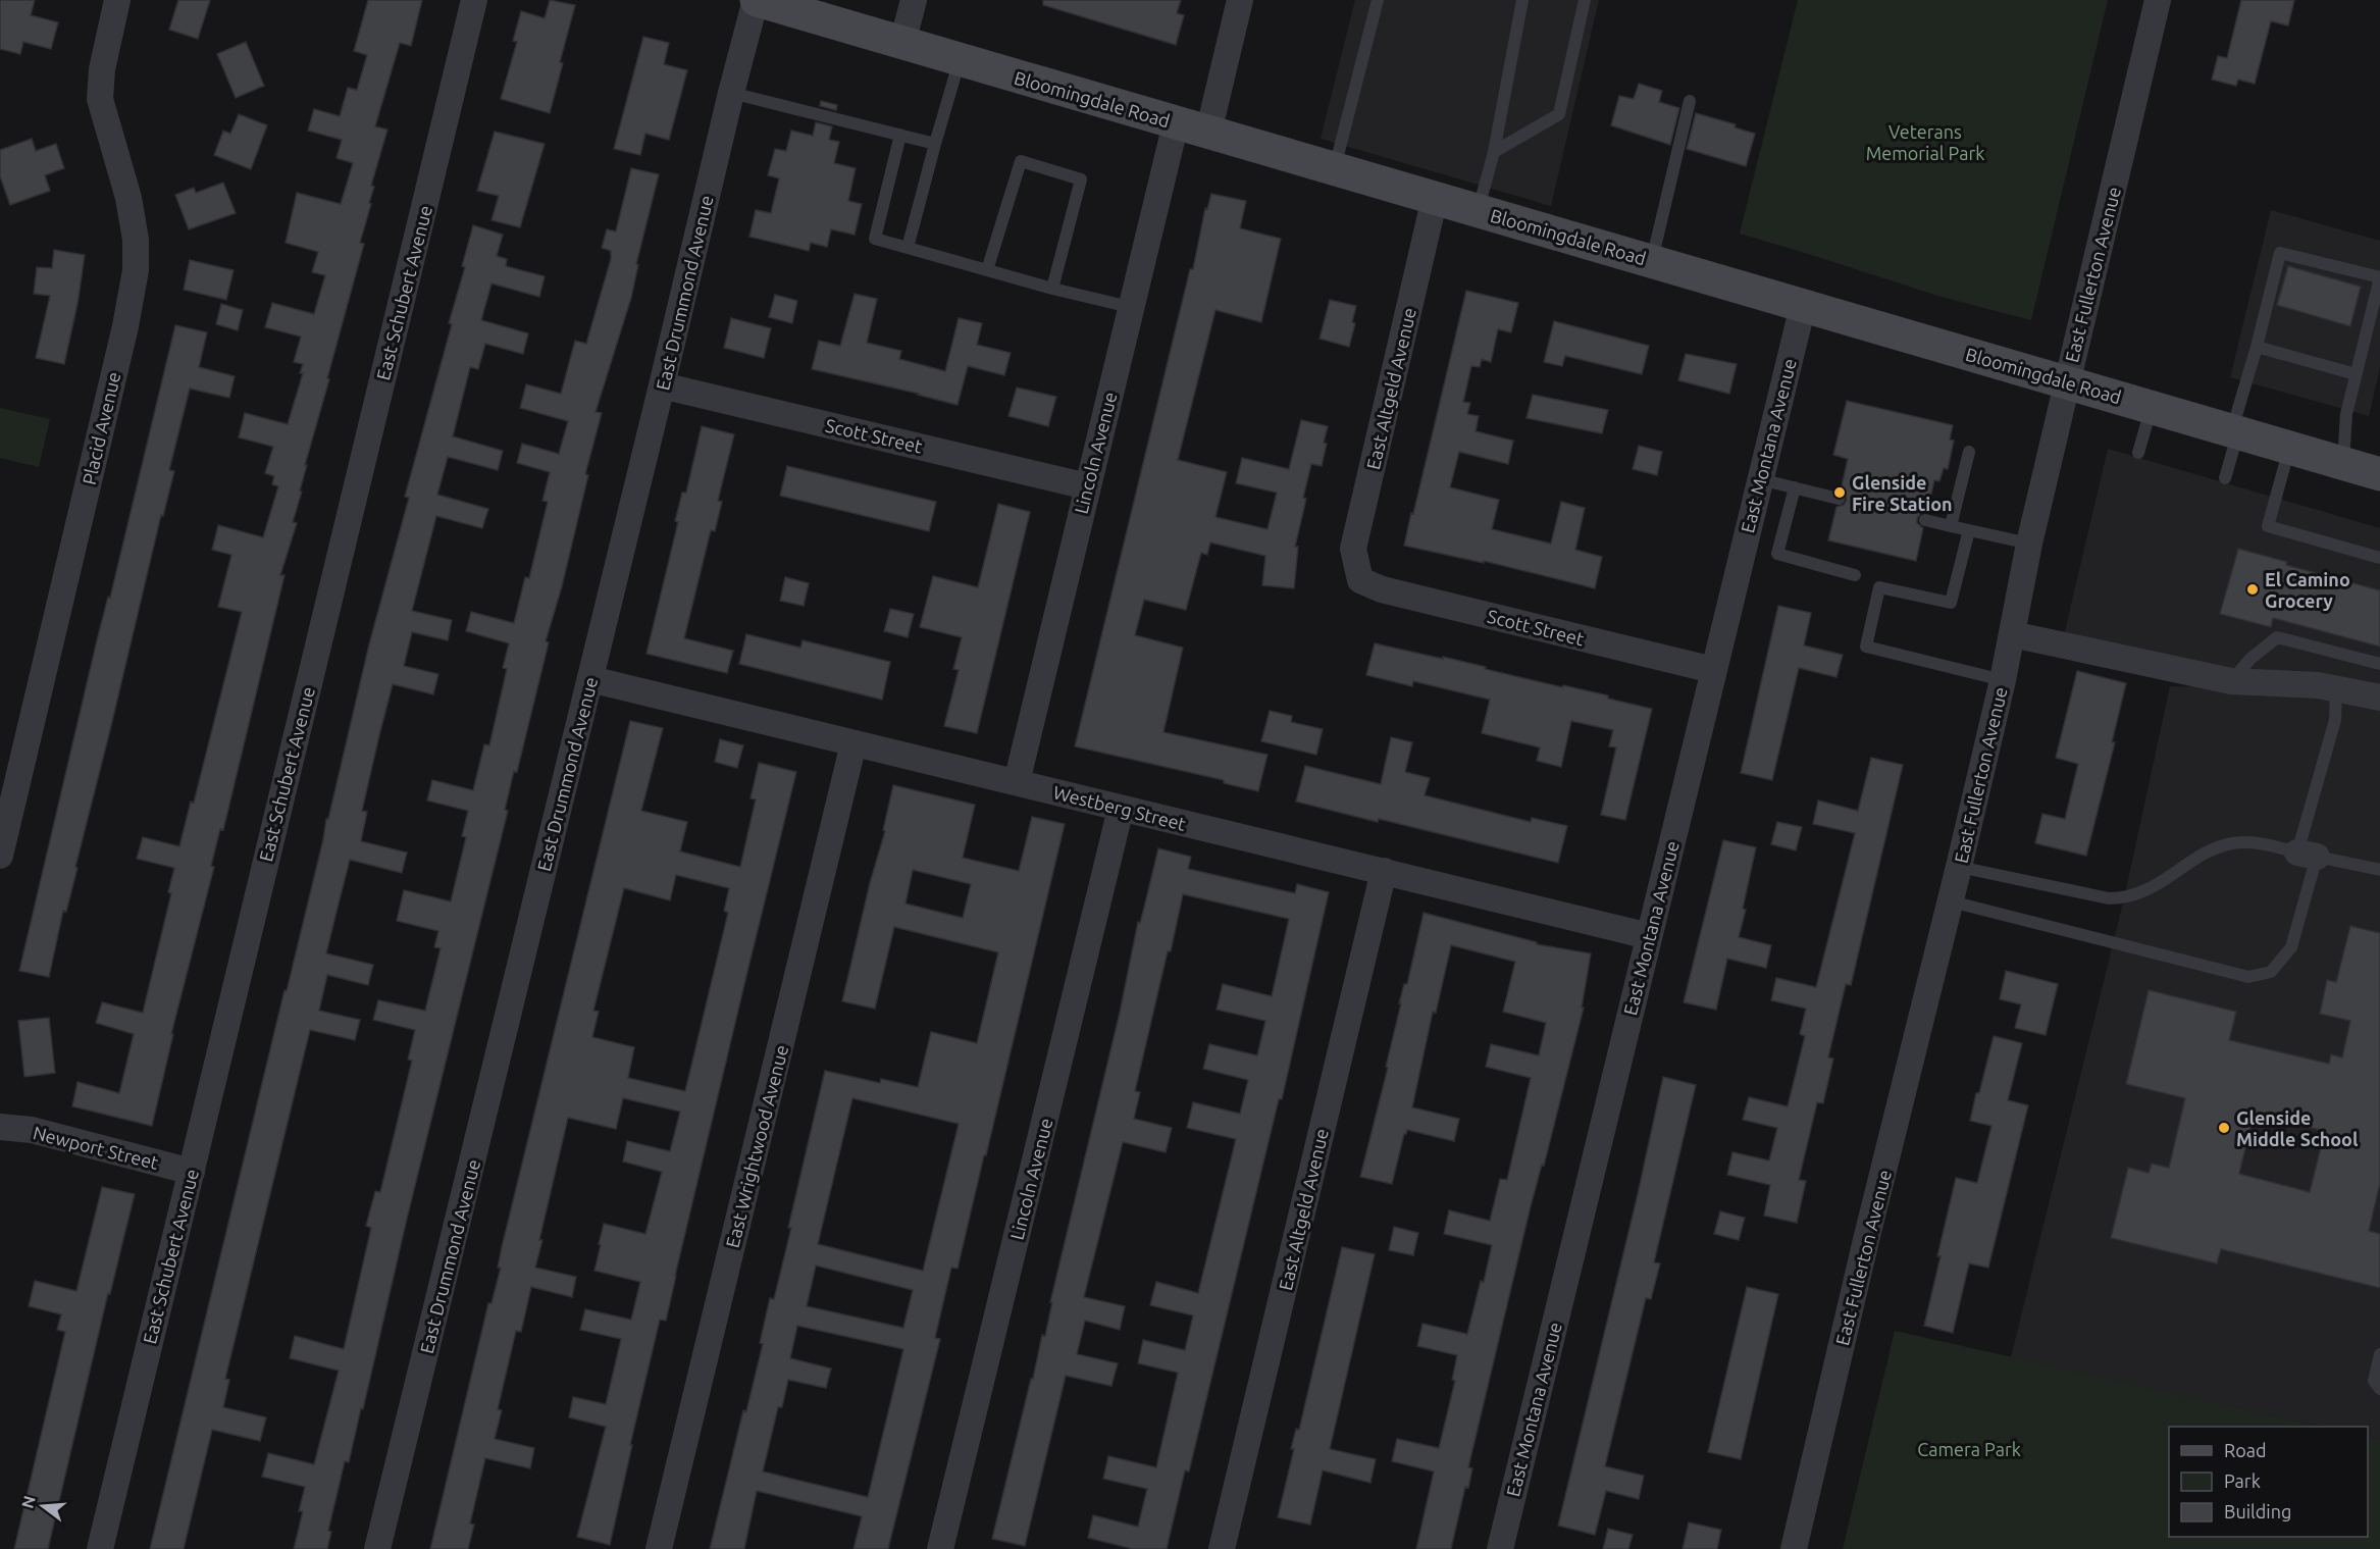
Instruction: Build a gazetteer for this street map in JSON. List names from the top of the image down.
{
  "streets": {
    "main road": ["Bloomingdale Road"],
    "street": [
      "East Fullerton Avenue",
      "East Schubert Avenue",
      "East Drummond Avenue",
      "East Altgeld Avenue",
      "Placid Avenue",
      "Scott Street",
      "East Montana Avenue",
      "Lincoln Avenue",
      "Westberg Street",
      "East Wrightwood Avenue",
      "Newport Street"
    ]
  },
  "crossings": [
    ["Bloomingdale Road", "East Fullerton Avenue"],
    ["Bloomingdale Road", "East Drummond Avenue"],
    ["Bloomingdale Road", "East Altgeld Avenue"],
    ["Bloomingdale Road", "East Montana Avenue"],
    ["Bloomingdale Road", "Lincoln Avenue"],
    ["East Schubert Avenue", "Newport Street"],
    ["East Drummond Avenue", "Scott Street"],
    ["East Drummond Avenue", "Westberg Street"],
    ["East Altgeld Avenue", "Scott Street"],
    ["East Altgeld Avenue", "Westberg Street"],
    ["Scott Street", "East Montana Avenue"],
    ["Scott Street", "Lincoln Avenue"],
    ["East Montana Avenue", "Westberg Street"],
    ["Lincoln Avenue", "Westberg Street"],
    ["Westberg Street", "East Wrightwood Avenue"]
  ],
  "parks": ["Veterans Memorial Park", "Camera Park"],
  "places": ["Glenside Fire Station", "El Camino Grocery", "Glenside Middle School"],
  "legend": ["Road", "Park", "Building"],
  "north": "left"
}
